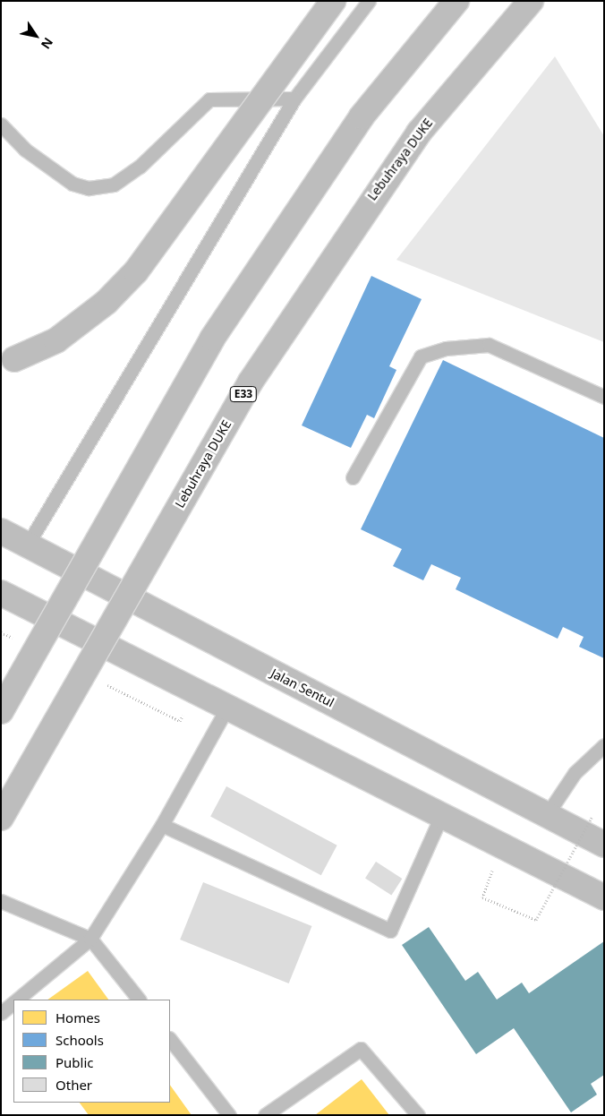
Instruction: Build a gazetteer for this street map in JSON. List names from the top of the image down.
{
  "streets": {
    "main road": ["Lebuhraya DUKE", "E33", "Jalan Sentul"]
  },
  "legend": [
    "Homes",
    "Schools",
    "Public",
    "Other"
  ],
  "north": "bottom right"
}
